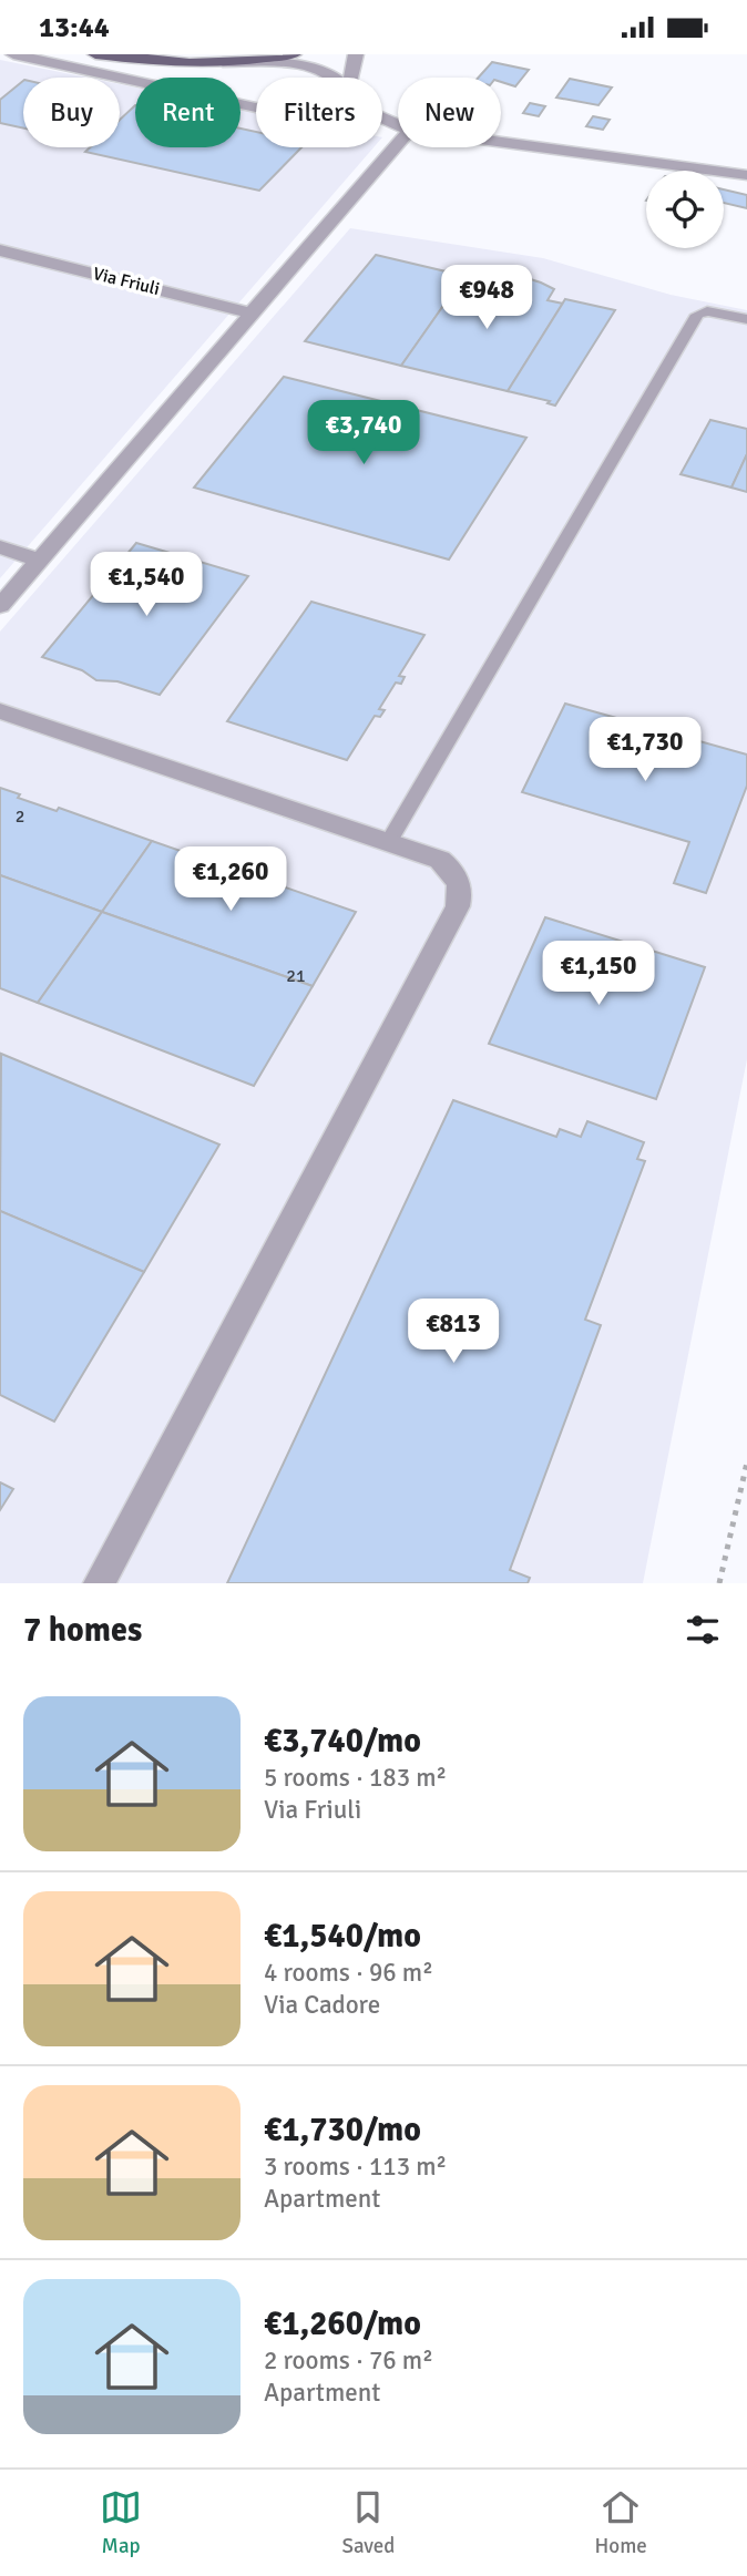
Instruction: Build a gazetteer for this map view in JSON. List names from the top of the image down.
{
  "streets": {
    "street": ["Via Friuli"]
  },
  "house_numbers": ["2", "21"],
  "page": {
    "status": "13:44",
    "chip": [
      "Buy",
      "Rent",
      "Filters",
      "New"
    ],
    "price": [
      "€948",
      "€3,740",
      "€1,540",
      "€1,730",
      "€1,260",
      "€1,150",
      "€813"
    ],
    "heading": "7 homes",
    "list": [
      {
        "name": "€3,740/mo",
        "note": "5 rooms · 183 m² · Via Friuli"
      },
      {
        "name": "€1,540/mo",
        "note": "4 rooms · 96 m² · Via Cadore"
      },
      {
        "name": "€1,730/mo",
        "note": "3 rooms · 113 m² · Apartment"
      },
      {
        "name": "€1,260/mo",
        "note": "2 rooms · 76 m² · Apartment"
      }
    ],
    "tabs": ["Map", "Saved", "Home"]
  }
}
